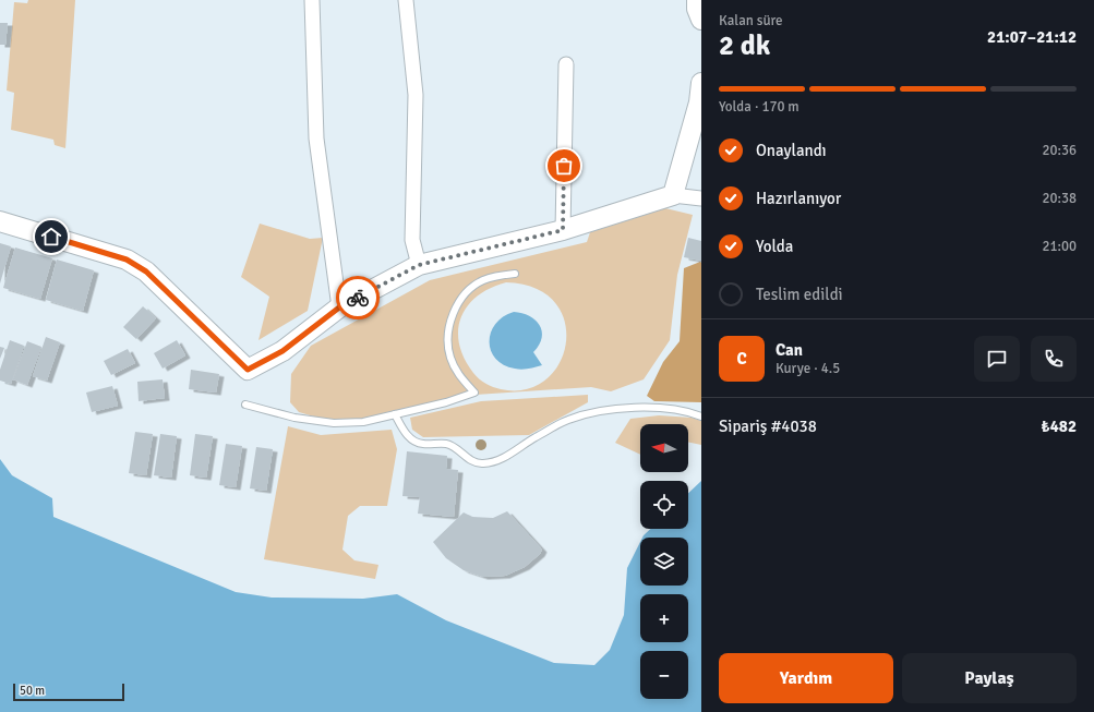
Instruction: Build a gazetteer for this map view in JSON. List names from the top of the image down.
{
  "scale_bar": "50 m",
  "north": "left",
  "page": {
    "heading": ["2 dk", "Kalan süre", "21:07–21:12"],
    "panel": [
      "Can",
      "Kurye · 4.5",
      "Sipariş #4038",
      "₺482"
    ],
    "bar": "Yolda · 170 m",
    "list": [
      ["Onaylandı", "20:36"],
      ["Hazırlanıyor", "20:38"],
      ["Yolda", "21:00"],
      "Teslim edildi"
    ],
    "round": "C",
    "map_buttons": ["+", "−"],
    "buttons": ["Yardım", "Paylaş"],
    "scale": "50 m"
  }
}
